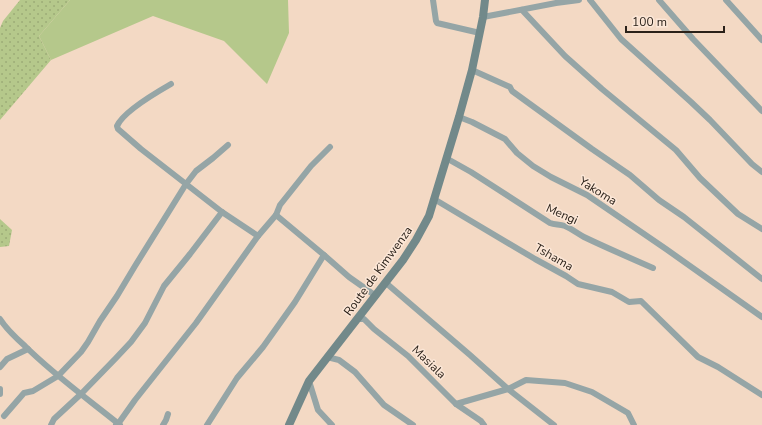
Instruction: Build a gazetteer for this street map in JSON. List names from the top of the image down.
{
  "streets": {
    "street": [
      "Yakoma",
      "Mengi",
      "Tshama",
      "Route de Kimwenza",
      "Masiala"
    ]
  },
  "crossings": [
    ["Yakoma", "Route de Kimwenza"],
    ["Mengi", "Route de Kimwenza"],
    ["Tshama", "Route de Kimwenza"],
    ["Route de Kimwenza", "Masiala"]
  ],
  "scale_bar": "100 m"
}
